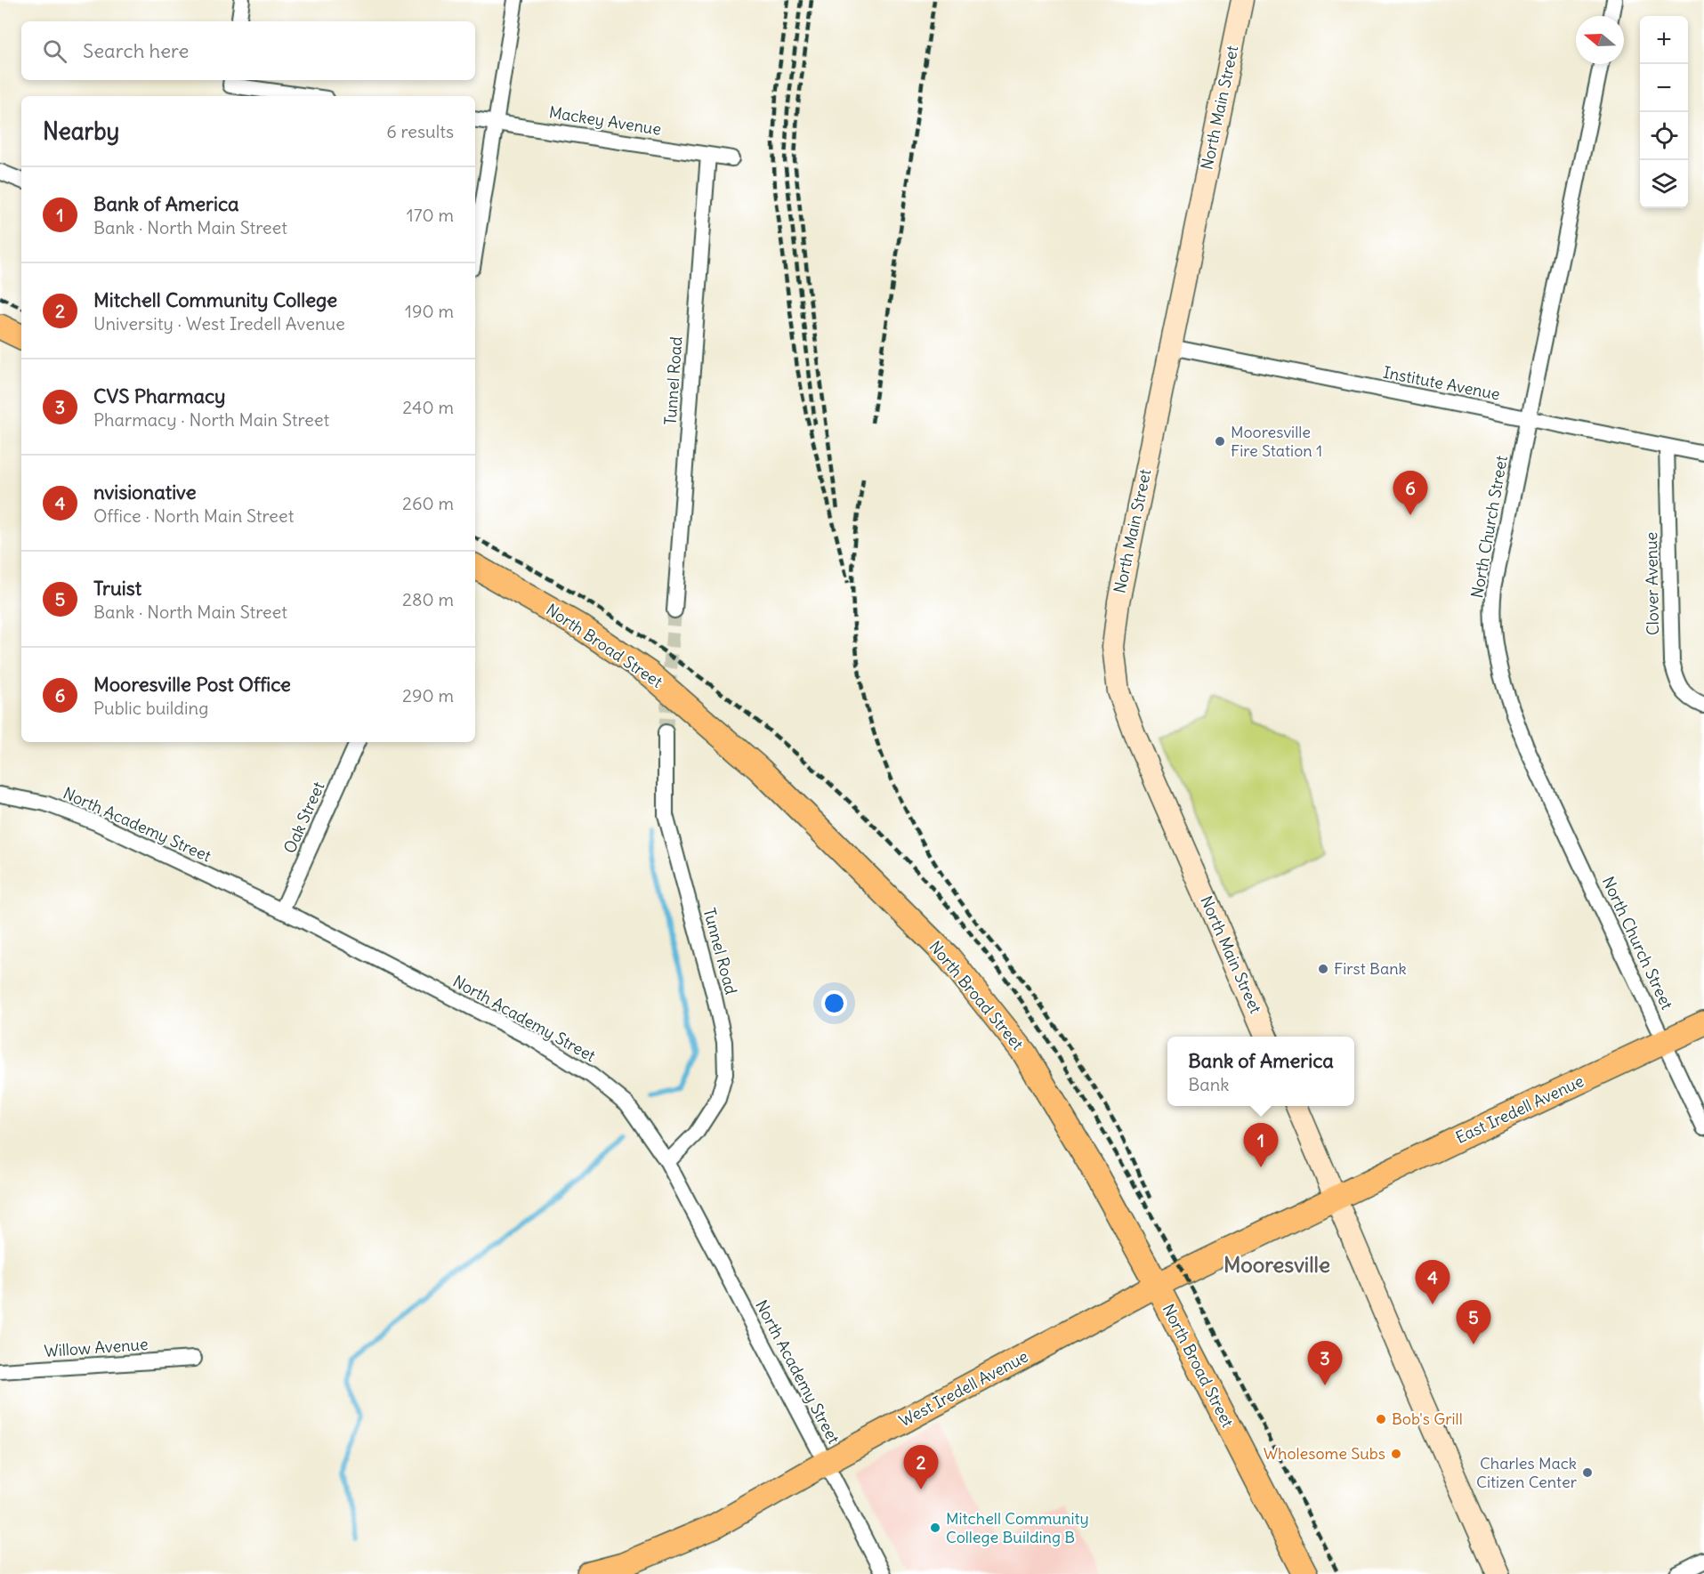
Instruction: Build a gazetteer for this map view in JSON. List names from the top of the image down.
{
  "streets": {
    "main road": [
      "North Main Street",
      "North Broad Street",
      "East Iredell Avenue",
      "West Iredell Avenue"
    ],
    "street": [
      "Mackey Avenue",
      "Tunnel Road",
      "Institute Avenue",
      "North Church Street",
      "Clover Avenue",
      "Oak Street",
      "North Academy Street",
      "Willow Avenue"
    ]
  },
  "crossings": [
    ["North Main Street", "Institute Avenue"],
    ["Mackey Avenue", "Tunnel Road"],
    ["Tunnel Road", "North Academy Street"],
    ["Institute Avenue", "North Church Street"],
    ["Institute Avenue", "Clover Avenue"],
    ["North Church Street", "East Iredell Avenue"],
    ["North Broad Street", "West Iredell Avenue"],
    ["Oak Street", "North Academy Street"],
    ["North Academy Street", "West Iredell Avenue"],
    ["East Iredell Avenue", "West Iredell Avenue"]
  ],
  "districts": ["Mooresville"],
  "places": [
    "Mooresville Fire Station 1",
    "First Bank",
    "Bob's Grill",
    "Wholesome Subs",
    "Charles Mack Citizen Center",
    "Mitchell Community College Building B"
  ],
  "north": "left",
  "page": {
    "map_buttons": ["+", "−"],
    "search": "Search here",
    "heading": ["Nearby", "6 results"],
    "list": [
      {
        "mark": "1",
        "name": "Bank of America",
        "note": "Bank · North Main Street",
        "value": "170 m"
      },
      {
        "mark": "2",
        "name": "Mitchell Community College",
        "note": "University · West Iredell Avenue",
        "value": "190 m"
      },
      {
        "mark": "3",
        "name": "CVS Pharmacy",
        "note": "Pharmacy · North Main Street",
        "value": "240 m"
      },
      {
        "mark": "4",
        "name": "nvisionative",
        "note": "Office · North Main Street",
        "value": "260 m"
      },
      {
        "mark": "5",
        "name": "Truist",
        "note": "Bank · North Main Street",
        "value": "280 m"
      },
      {
        "mark": "6",
        "name": "Mooresville Post Office",
        "note": "Public building",
        "value": "290 m"
      }
    ],
    "pins": [
      "6",
      "1",
      "4",
      "5",
      "3",
      "2"
    ],
    "popup": ["Bank of America", "Bank"]
  }
}
